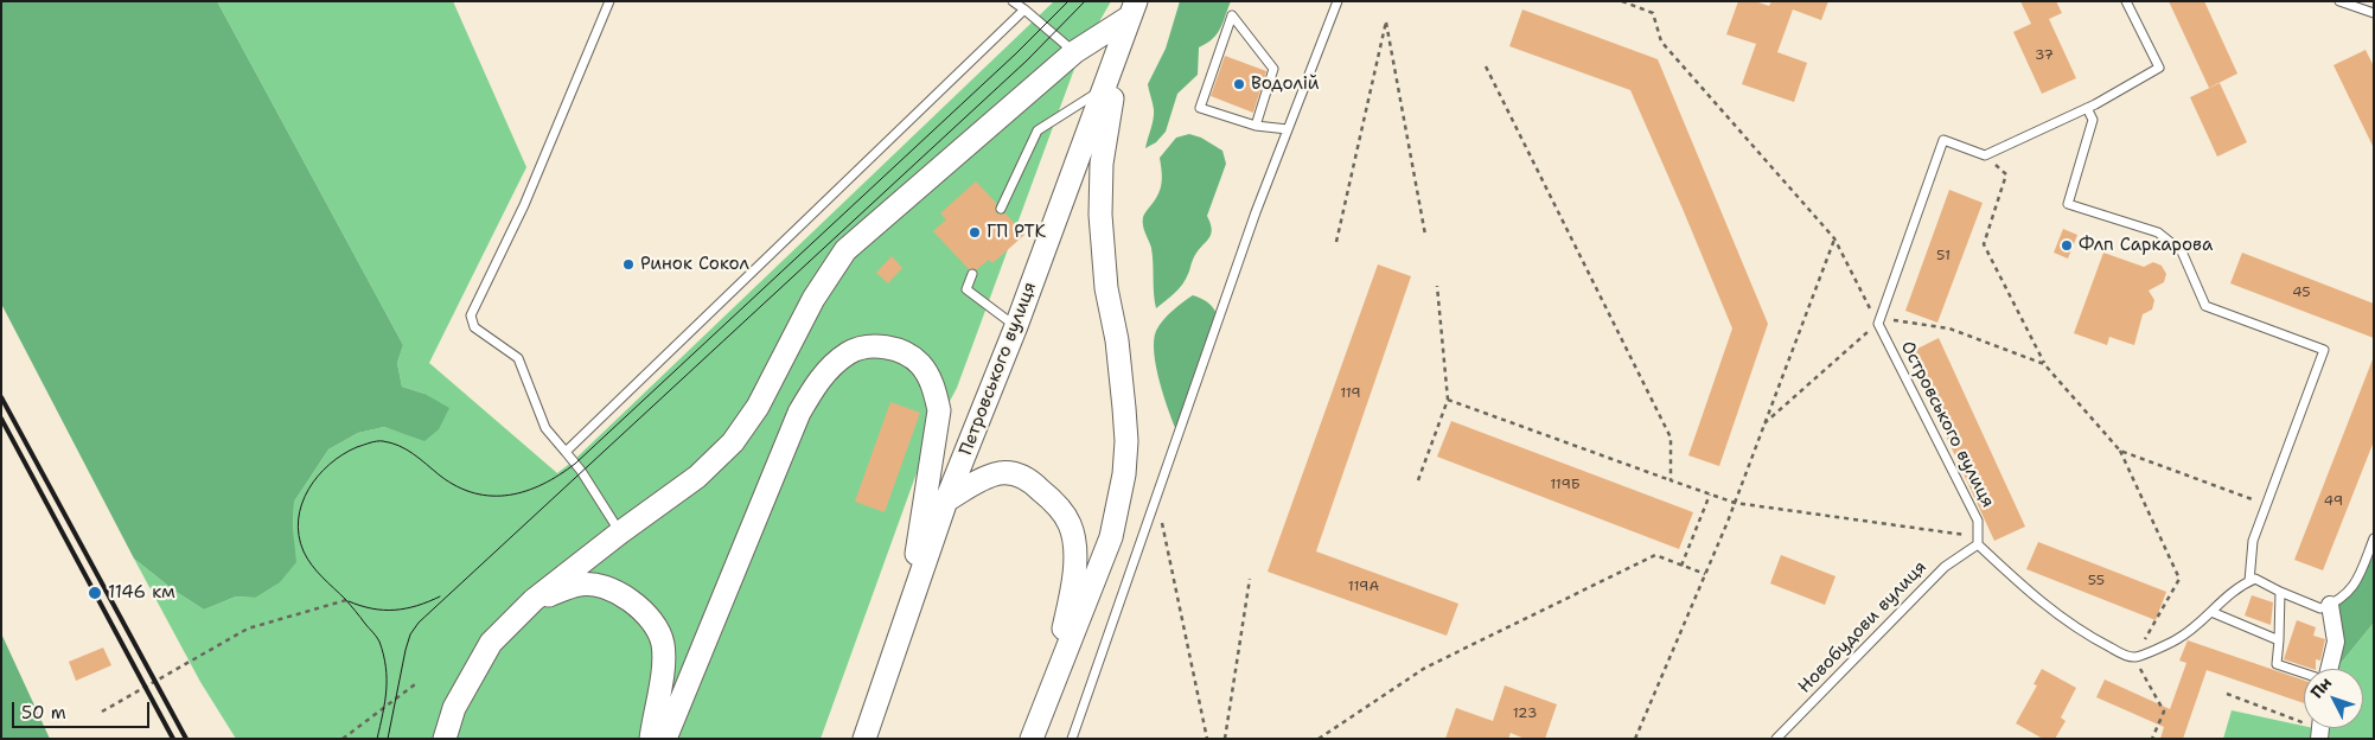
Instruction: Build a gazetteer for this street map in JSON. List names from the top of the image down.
{
  "streets": {
    "main road": ["Петровського вулиця"],
    "lane": ["Островського вулиця", "Новобудови вулиця"]
  },
  "crossings": [
    ["Островського вулиця", "Новобудови вулиця"]
  ],
  "places": [
    "Водолій",
    "ГП РТК",
    "Флп Саркарова",
    "Ринок Сокол",
    "1146 км"
  ],
  "house_numbers": [
    "37",
    "51",
    "45",
    "119",
    "119Б",
    "49",
    "55",
    "119А",
    "123"
  ],
  "scale_bar": "50 m",
  "north": "top left"
}
